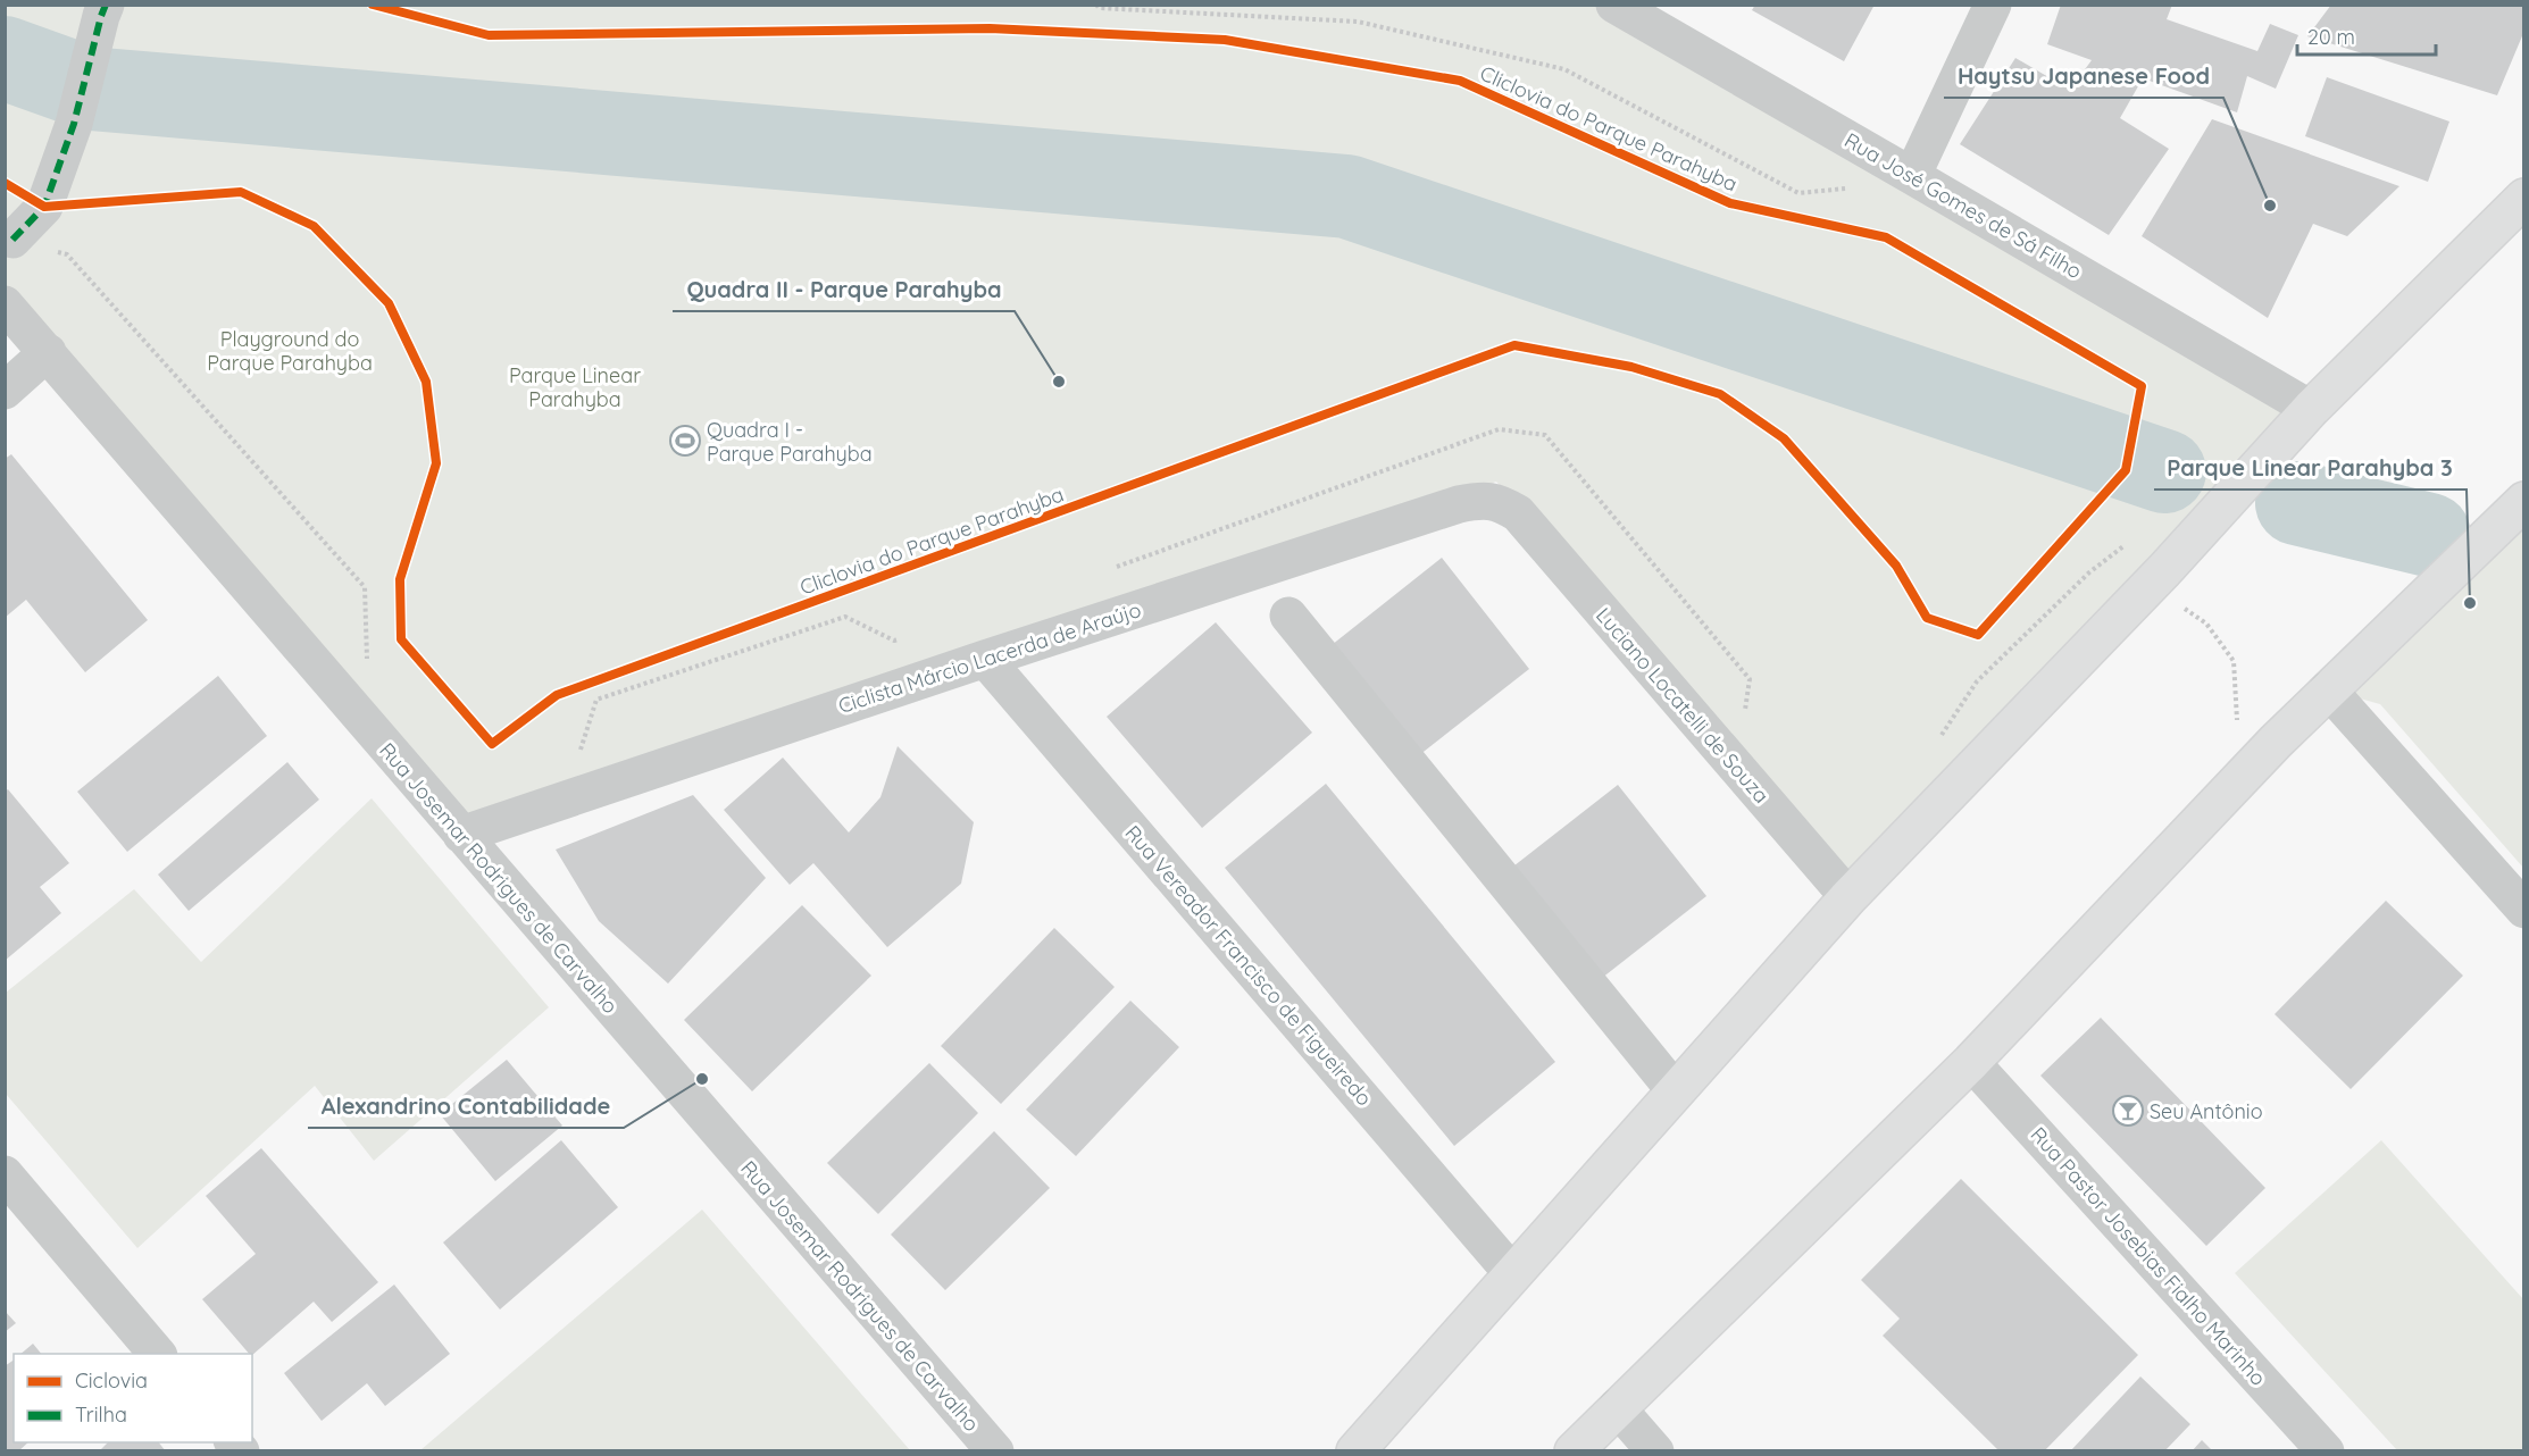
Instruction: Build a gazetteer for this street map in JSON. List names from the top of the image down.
{
  "streets": {
    "street": [
      "Rua José Gomes de Sá Filho",
      "Ciclista Márcio Lacerda de Araújo",
      "Luciano Locatelli de Souza",
      "Rua Josemar Rodrigues de Carvalho",
      "Rua Vereador Francisco de Figueiredo",
      "Rua Pastor Josebias Fialho Marinho"
    ],
    "cycle path": ["Cliclovia do Parque Parahyba"]
  },
  "crossings": [
    ["Ciclista Márcio Lacerda de Araújo", "Luciano Locatelli de Souza"],
    ["Ciclista Márcio Lacerda de Araújo", "Rua Josemar Rodrigues de Carvalho"],
    ["Ciclista Márcio Lacerda de Araújo", "Rua Vereador Francisco de Figueiredo"]
  ],
  "parks": ["Playground do Parque Parahyba", "Parque Linear Parahyba"],
  "places": {
    "other": [
      "Haytsu Japanese Food",
      "Quadra II - Parque Parahyba",
      "Parque Linear Parahyba 3",
      "Alexandrino Contabilidade"
    ],
    "sports": ["Quadra I - Parque Parahyba"],
    "bar": ["Seu Antônio"]
  },
  "legend": ["Ciclovia", "Trilha"],
  "scale_bar": "20 m"
}
